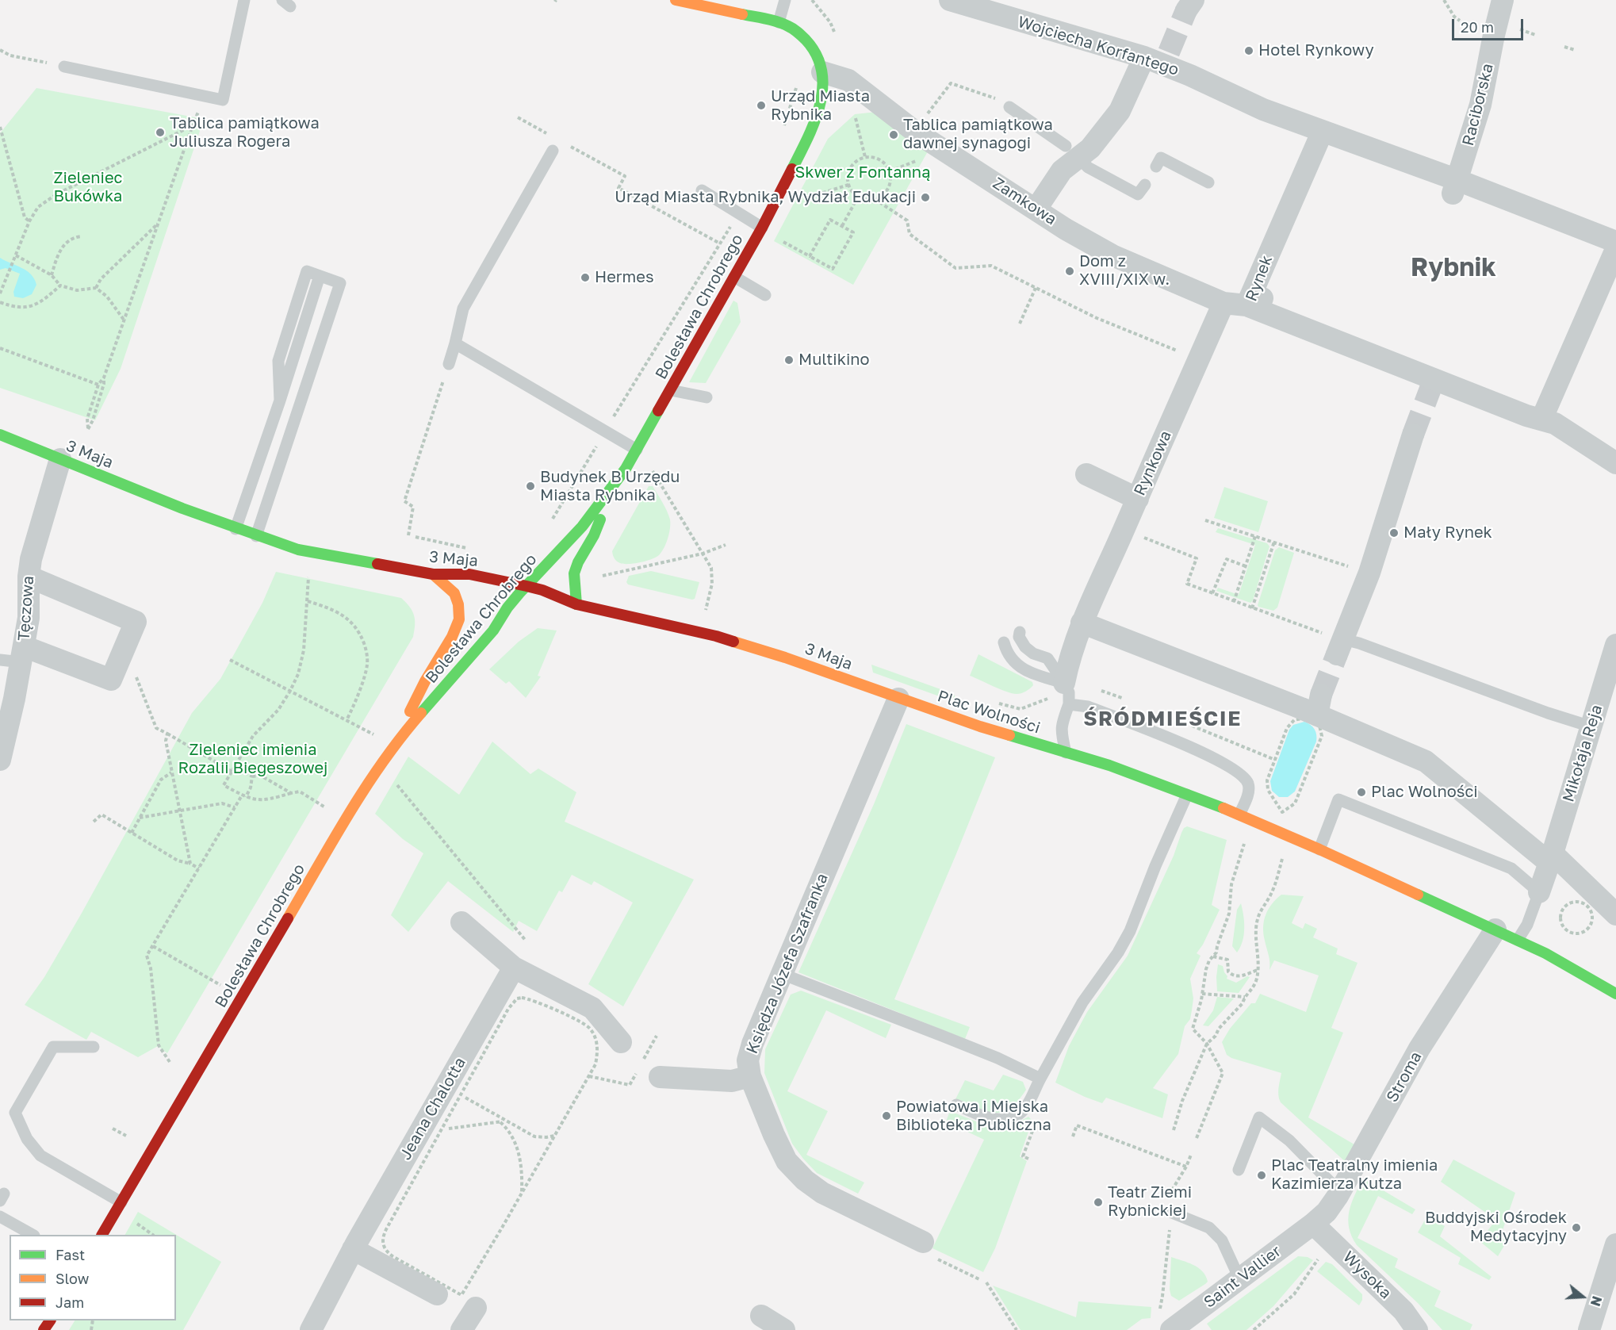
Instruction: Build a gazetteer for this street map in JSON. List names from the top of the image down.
{
  "streets": {
    "street": [
      "Wojciecha Korfantego",
      "Raciborska",
      "Zamkowa",
      "Rynek",
      "Bolesława Chrobrego",
      "3 Maja",
      "Rynkowa",
      "Tęczowa",
      "Plac Wolności",
      "Mikołaja Reja",
      "Księdza Józefa Szafranka",
      "Stroma",
      "Jeana Chalotta",
      "Wysoka",
      "Saint Vallier"
    ]
  },
  "crossings": [
    ["Wojciecha Korfantego", "Rynek"],
    ["Zamkowa", "Rynek"],
    ["Zamkowa", "Bolesława Chrobrego"],
    ["Zamkowa", "Rynkowa"],
    ["Rynek", "Rynkowa"],
    ["Bolesława Chrobrego", "3 Maja"],
    ["3 Maja", "Tęczowa"],
    ["3 Maja", "Plac Wolności"],
    ["3 Maja", "Księdza Józefa Szafranka"],
    ["Plac Wolności", "Księdza Józefa Szafranka"],
    ["Plac Wolności", "Stroma"],
    ["Stroma", "Wysoka"],
    ["Stroma", "Saint Vallier"],
    ["Wysoka", "Saint Vallier"]
  ],
  "districts": ["Rybnik", "ŚRÓDMIEŚCIE"],
  "parks": ["Skwer z Fontanną", "Zieleniec Bukówka", "Zieleniec imienia Rozalii Biegeszowej"],
  "places": [
    "Hotel Rynkowy",
    "Urząd Miasta Rybnika",
    "Tablica pamiątkowa Juliusza Rogera",
    "Tablica pamiątkowa dawnej synagogi",
    "Urząd Miasta Rybnika, Wydział Edukacji",
    "Dom z XVIII/XIX w.",
    "Hermes",
    "Multikino",
    "Budynek B Urzędu Miasta Rybnika",
    "Mały Rynek",
    "Plac Wolności",
    "Powiatowa i Miejska Biblioteka Publiczna",
    "Plac Teatralny imienia Kazimierza Kutza",
    "Teatr Ziemi Rybnickiej",
    "Buddyjski Ośrodek Medytacyjny"
  ],
  "legend": ["Fast", "Slow", "Jam"],
  "scale_bar": "20 m",
  "north": "right"
}
